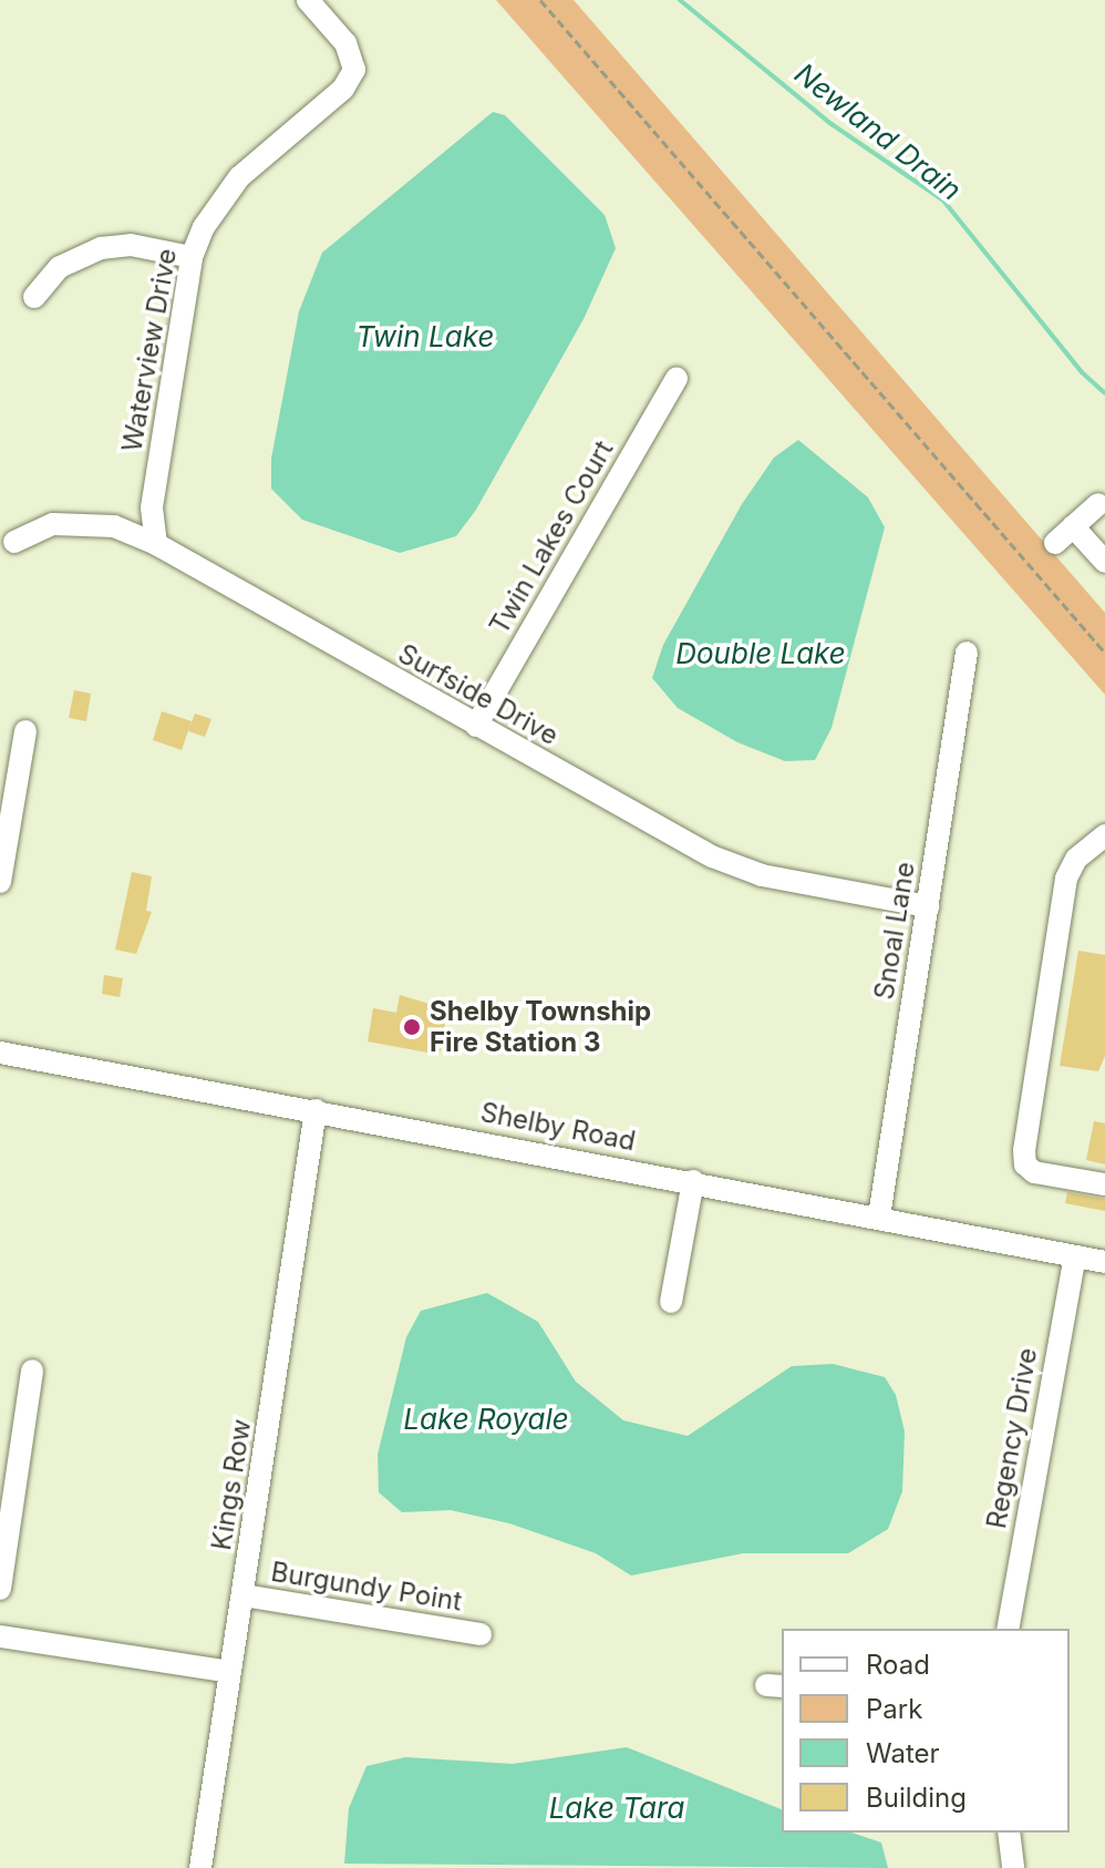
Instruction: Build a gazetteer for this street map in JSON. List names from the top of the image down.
{
  "streets": {
    "street": [
      "Waterview Drive",
      "Twin Lakes Court",
      "Surfside Drive",
      "Snoal Lane",
      "Shelby Road",
      "Regency Drive",
      "Kings Row",
      "Burgundy Point"
    ]
  },
  "crossings": [
    ["Waterview Drive", "Surfside Drive"],
    ["Twin Lakes Court", "Surfside Drive"],
    ["Surfside Drive", "Snoal Lane"],
    ["Snoal Lane", "Shelby Road"],
    ["Shelby Road", "Regency Drive"],
    ["Shelby Road", "Kings Row"],
    ["Kings Row", "Burgundy Point"]
  ],
  "water": [
    "Newland Drain",
    "Twin Lake",
    "Double Lake",
    "Lake Royale",
    "Lake Tara"
  ],
  "places": ["Shelby Township Fire Station 3"],
  "legend": [
    "Road",
    "Park",
    "Water",
    "Building"
  ]
}
